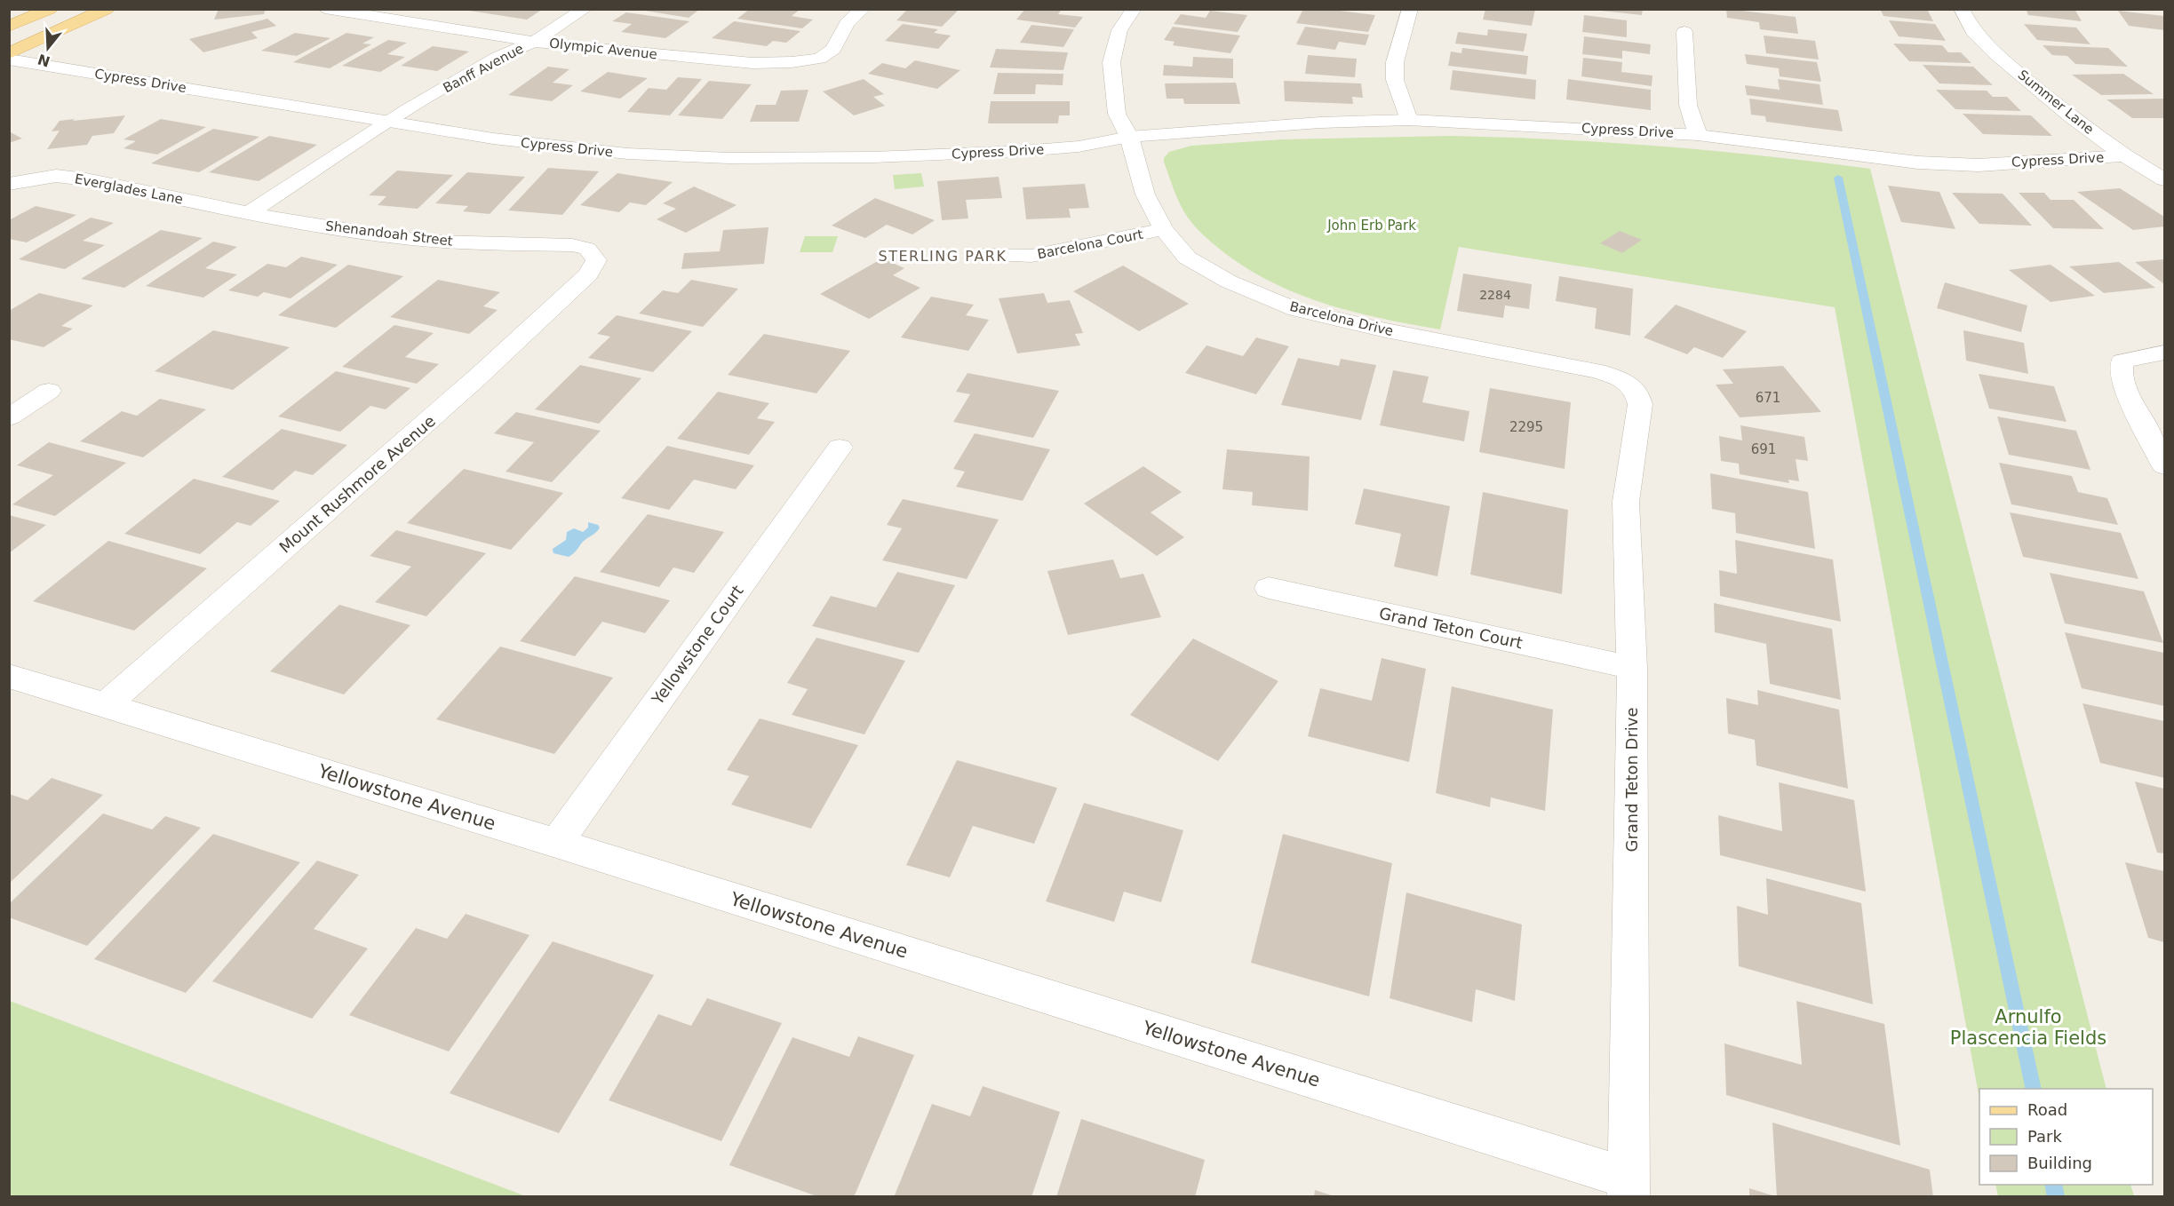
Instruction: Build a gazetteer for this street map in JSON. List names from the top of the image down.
{
  "streets": {
    "street": [
      "Olympic Avenue",
      "Banff Avenue",
      "Cypress Drive",
      "Summer Lane",
      "Everglades Lane",
      "Shenandoah Street",
      "Barcelona Court",
      "Barcelona Drive",
      "Mount Rushmore Avenue",
      "Grand Teton Court",
      "Yellowstone Court",
      "Grand Teton Drive",
      "Yellowstone Avenue"
    ]
  },
  "crossings": [
    ["Olympic Avenue", "Banff Avenue"],
    ["Banff Avenue", "Cypress Drive"],
    ["Cypress Drive", "Summer Lane"],
    ["Cypress Drive", "Barcelona Drive"],
    ["Everglades Lane", "Shenandoah Street"],
    ["Shenandoah Street", "Mount Rushmore Avenue"],
    ["Barcelona Court", "Barcelona Drive"],
    ["Barcelona Drive", "Grand Teton Drive"],
    ["Mount Rushmore Avenue", "Yellowstone Avenue"],
    ["Grand Teton Court", "Grand Teton Drive"],
    ["Yellowstone Court", "Yellowstone Avenue"],
    ["Grand Teton Drive", "Yellowstone Avenue"]
  ],
  "districts": ["STERLING PARK"],
  "parks": ["John Erb Park", "Arnulfo Plascencia Fields"],
  "house_numbers": [
    "2284",
    "671",
    "2295",
    "691"
  ],
  "legend": ["Road", "Park", "Building"],
  "north": "bottom"
}
